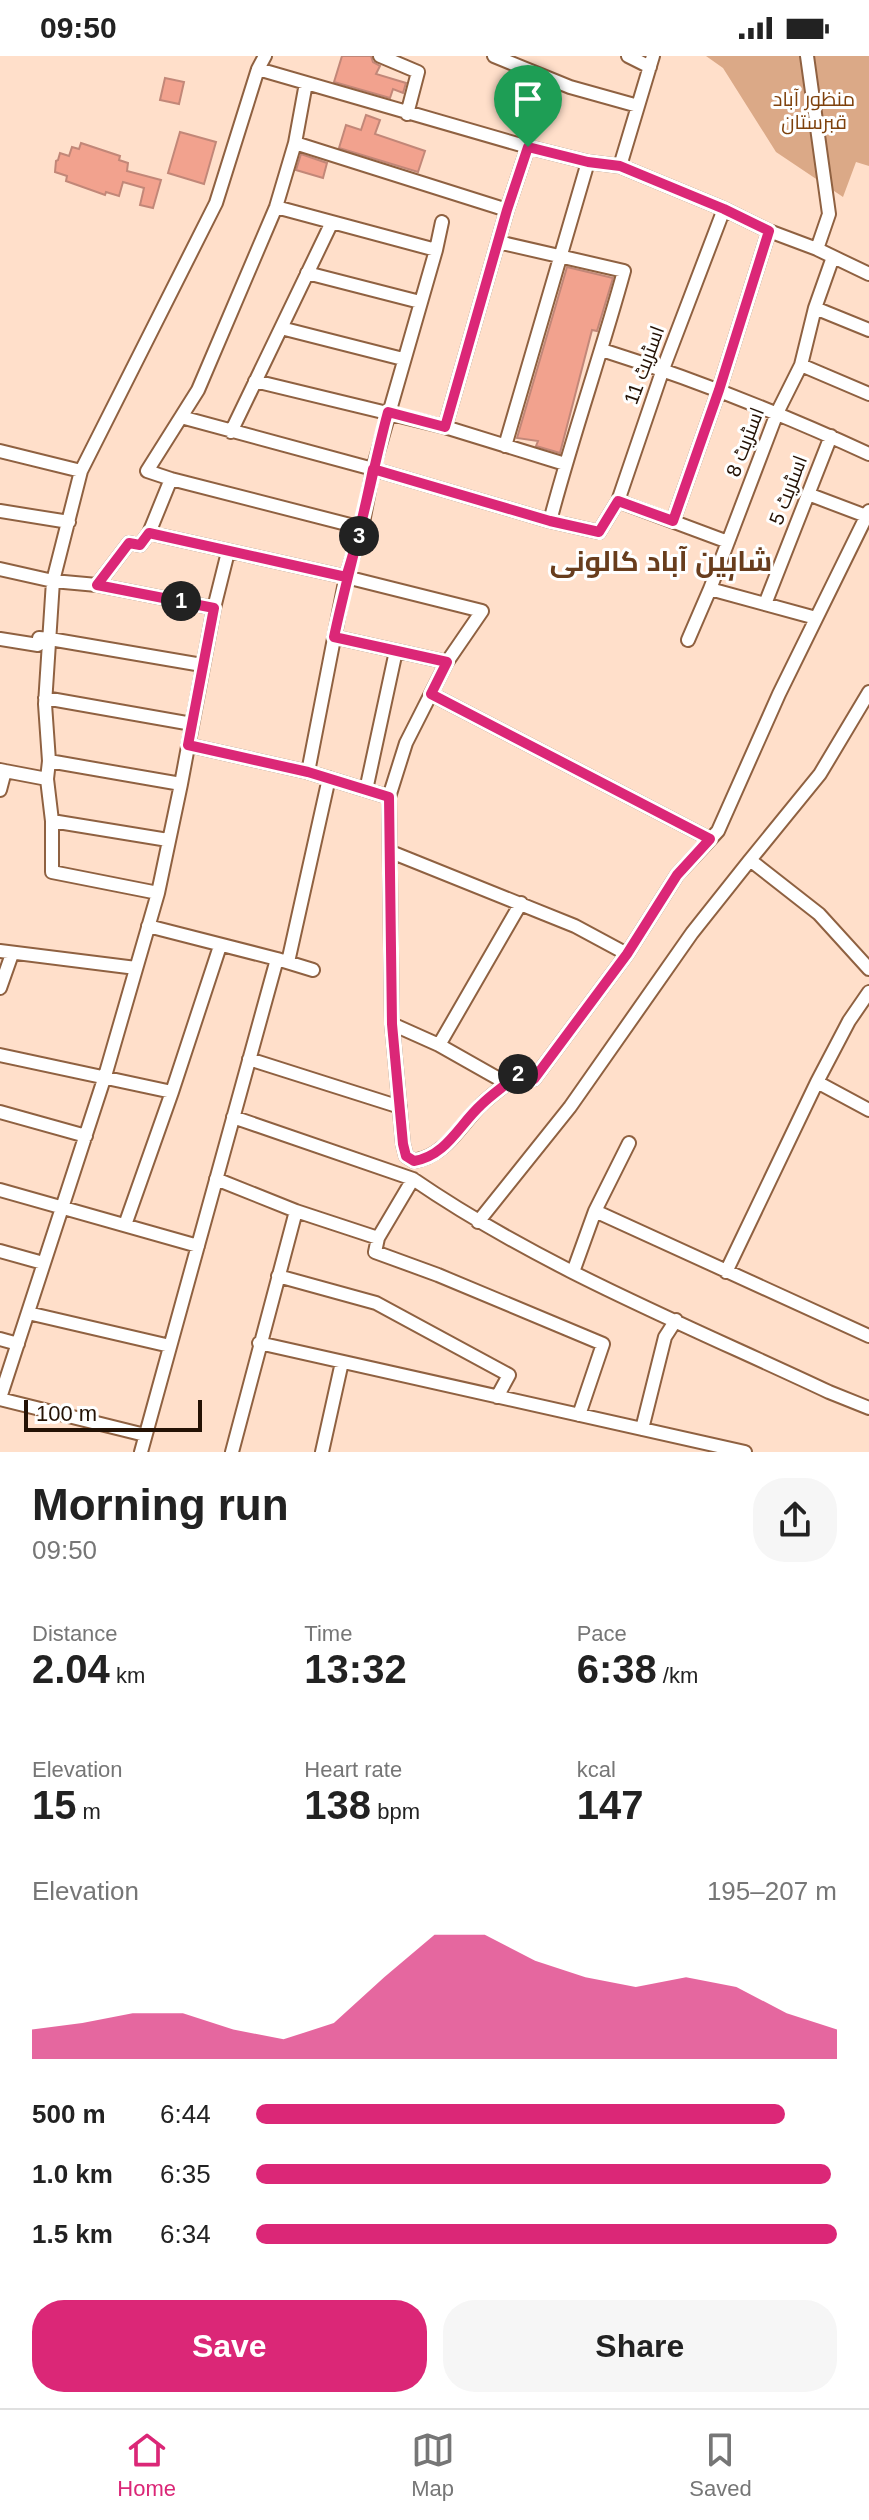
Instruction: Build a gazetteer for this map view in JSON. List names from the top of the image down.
{
  "streets": {
    "street": ["اسٹریٹ 11", "اسٹریٹ 8", "اسٹریٹ 5"]
  },
  "districts": ["شاہین آباد کالونی"],
  "parks": ["منظور آباد قبرستان"],
  "scale_bar": "100 m",
  "page": {
    "status": "09:50",
    "pins": ["3", "1", "2"],
    "scale": "100 m",
    "heading": ["Morning run", "09:50"],
    "stats": [
      ["Distance", "2.04 km"],
      ["Time", "13:32"],
      ["Pace", "6:38 /km"],
      ["Elevation", "15 m"],
      ["Heart rate", "138 bpm"],
      ["kcal", "147"]
    ],
    "chart": ["Elevation", "195–207 m"],
    "list": [
      {
        "name": "500 m",
        "note": "6:44"
      },
      {
        "name": "1.0 km",
        "note": "6:35"
      },
      {
        "name": "1.5 km",
        "note": "6:34"
      }
    ],
    "buttons": ["Save", "Share"],
    "tabs": ["Home", "Map", "Saved"]
  }
}
